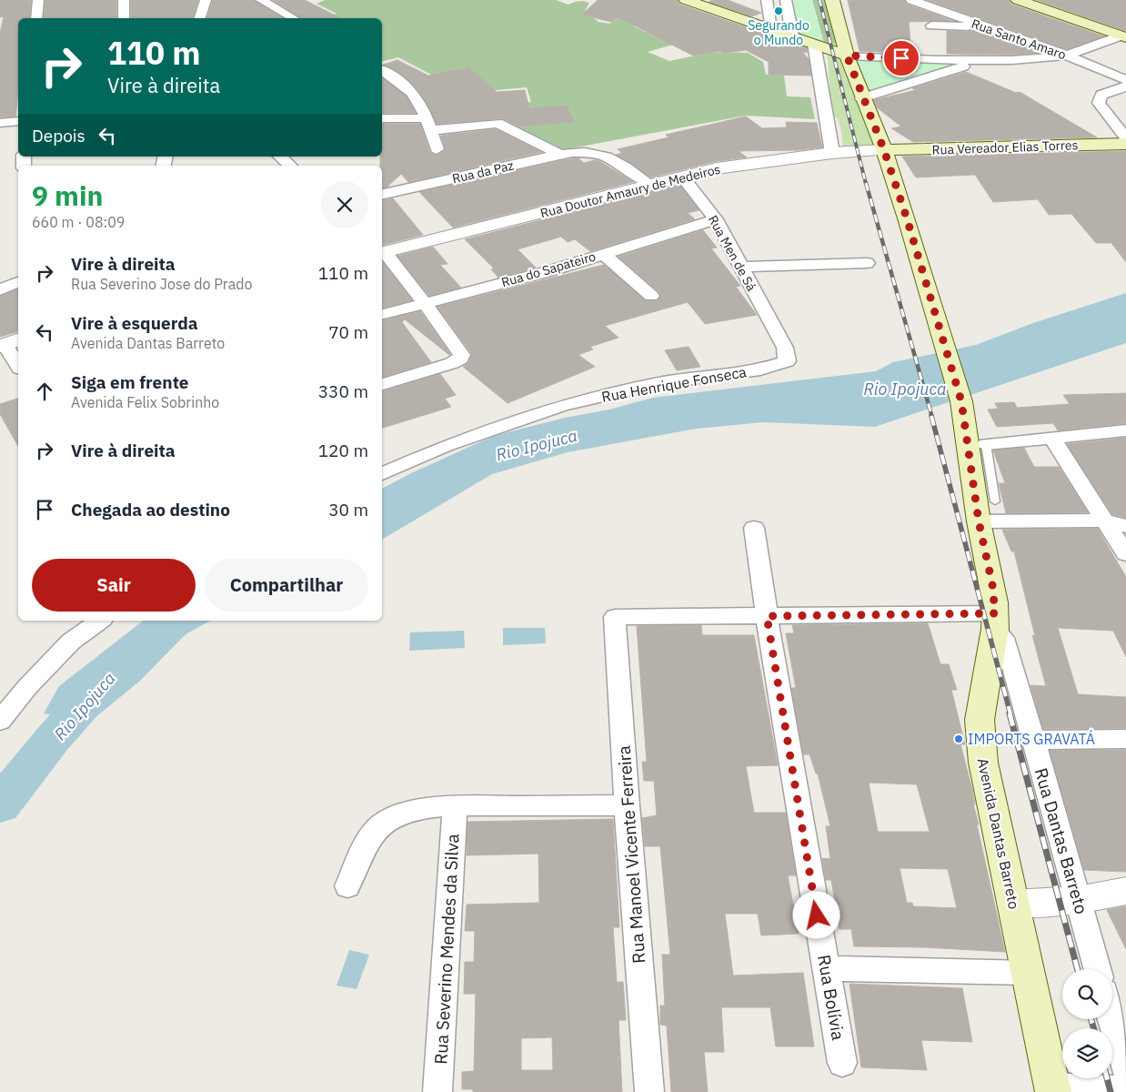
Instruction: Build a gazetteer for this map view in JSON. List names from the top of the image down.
{
  "streets": {
    "main road": ["Rua Vereador Elias Torres", "Avenida Dantas Barreto"],
    "street": [
      "Rua Santo Amaro",
      "Rua da Paz",
      "Rua Doutor Amaury de Medeiros",
      "Rua Men de Sá",
      "Rua do Sapateiro",
      "Rua Henrique Fonseca",
      "Rua Dantas Barreto",
      "Rua Manoel Vicente Ferreira",
      "Rua Severino Mendes da Silva",
      "Rua Bolívia"
    ]
  },
  "crossings": [
    ["Rua Vereador Elias Torres", "Rua Doutor Amaury de Medeiros"],
    ["Rua Vereador Elias Torres", "Avenida Dantas Barreto"],
    ["Rua da Paz", "Rua Doutor Amaury de Medeiros"],
    ["Rua Doutor Amaury de Medeiros", "Rua Men de Sá"],
    ["Rua Doutor Amaury de Medeiros", "Avenida Dantas Barreto"],
    ["Rua Men de Sá", "Rua do Sapateiro"],
    ["Rua Men de Sá", "Rua Henrique Fonseca"],
    ["Avenida Dantas Barreto", "Rua Dantas Barreto"],
    ["Rua Manoel Vicente Ferreira", "Rua Bolívia"]
  ],
  "water": ["Rio Ipojuca"],
  "places": ["Segurando o Mundo", "IMPORTS GRAVATÁ"],
  "page": {
    "turn": ["110 m", "Vire à direita"],
    "then": "Depois",
    "heading": ["9 min", "660 m · 08:09"],
    "list": [
      {
        "name": "Vire à direita",
        "note": "Rua Severino Jose do Prado",
        "value": "110 m"
      },
      {
        "name": "Vire à esquerda",
        "note": "Avenida Dantas Barreto",
        "value": "70 m"
      },
      {
        "name": "Siga em frente",
        "note": "Avenida Felix Sobrinho",
        "value": "330 m"
      },
      {
        "name": "Vire à direita",
        "value": "120 m"
      },
      {
        "name": "Chegada ao destino",
        "value": "30 m"
      }
    ],
    "buttons": ["Sair", "Compartilhar"]
  }
}
